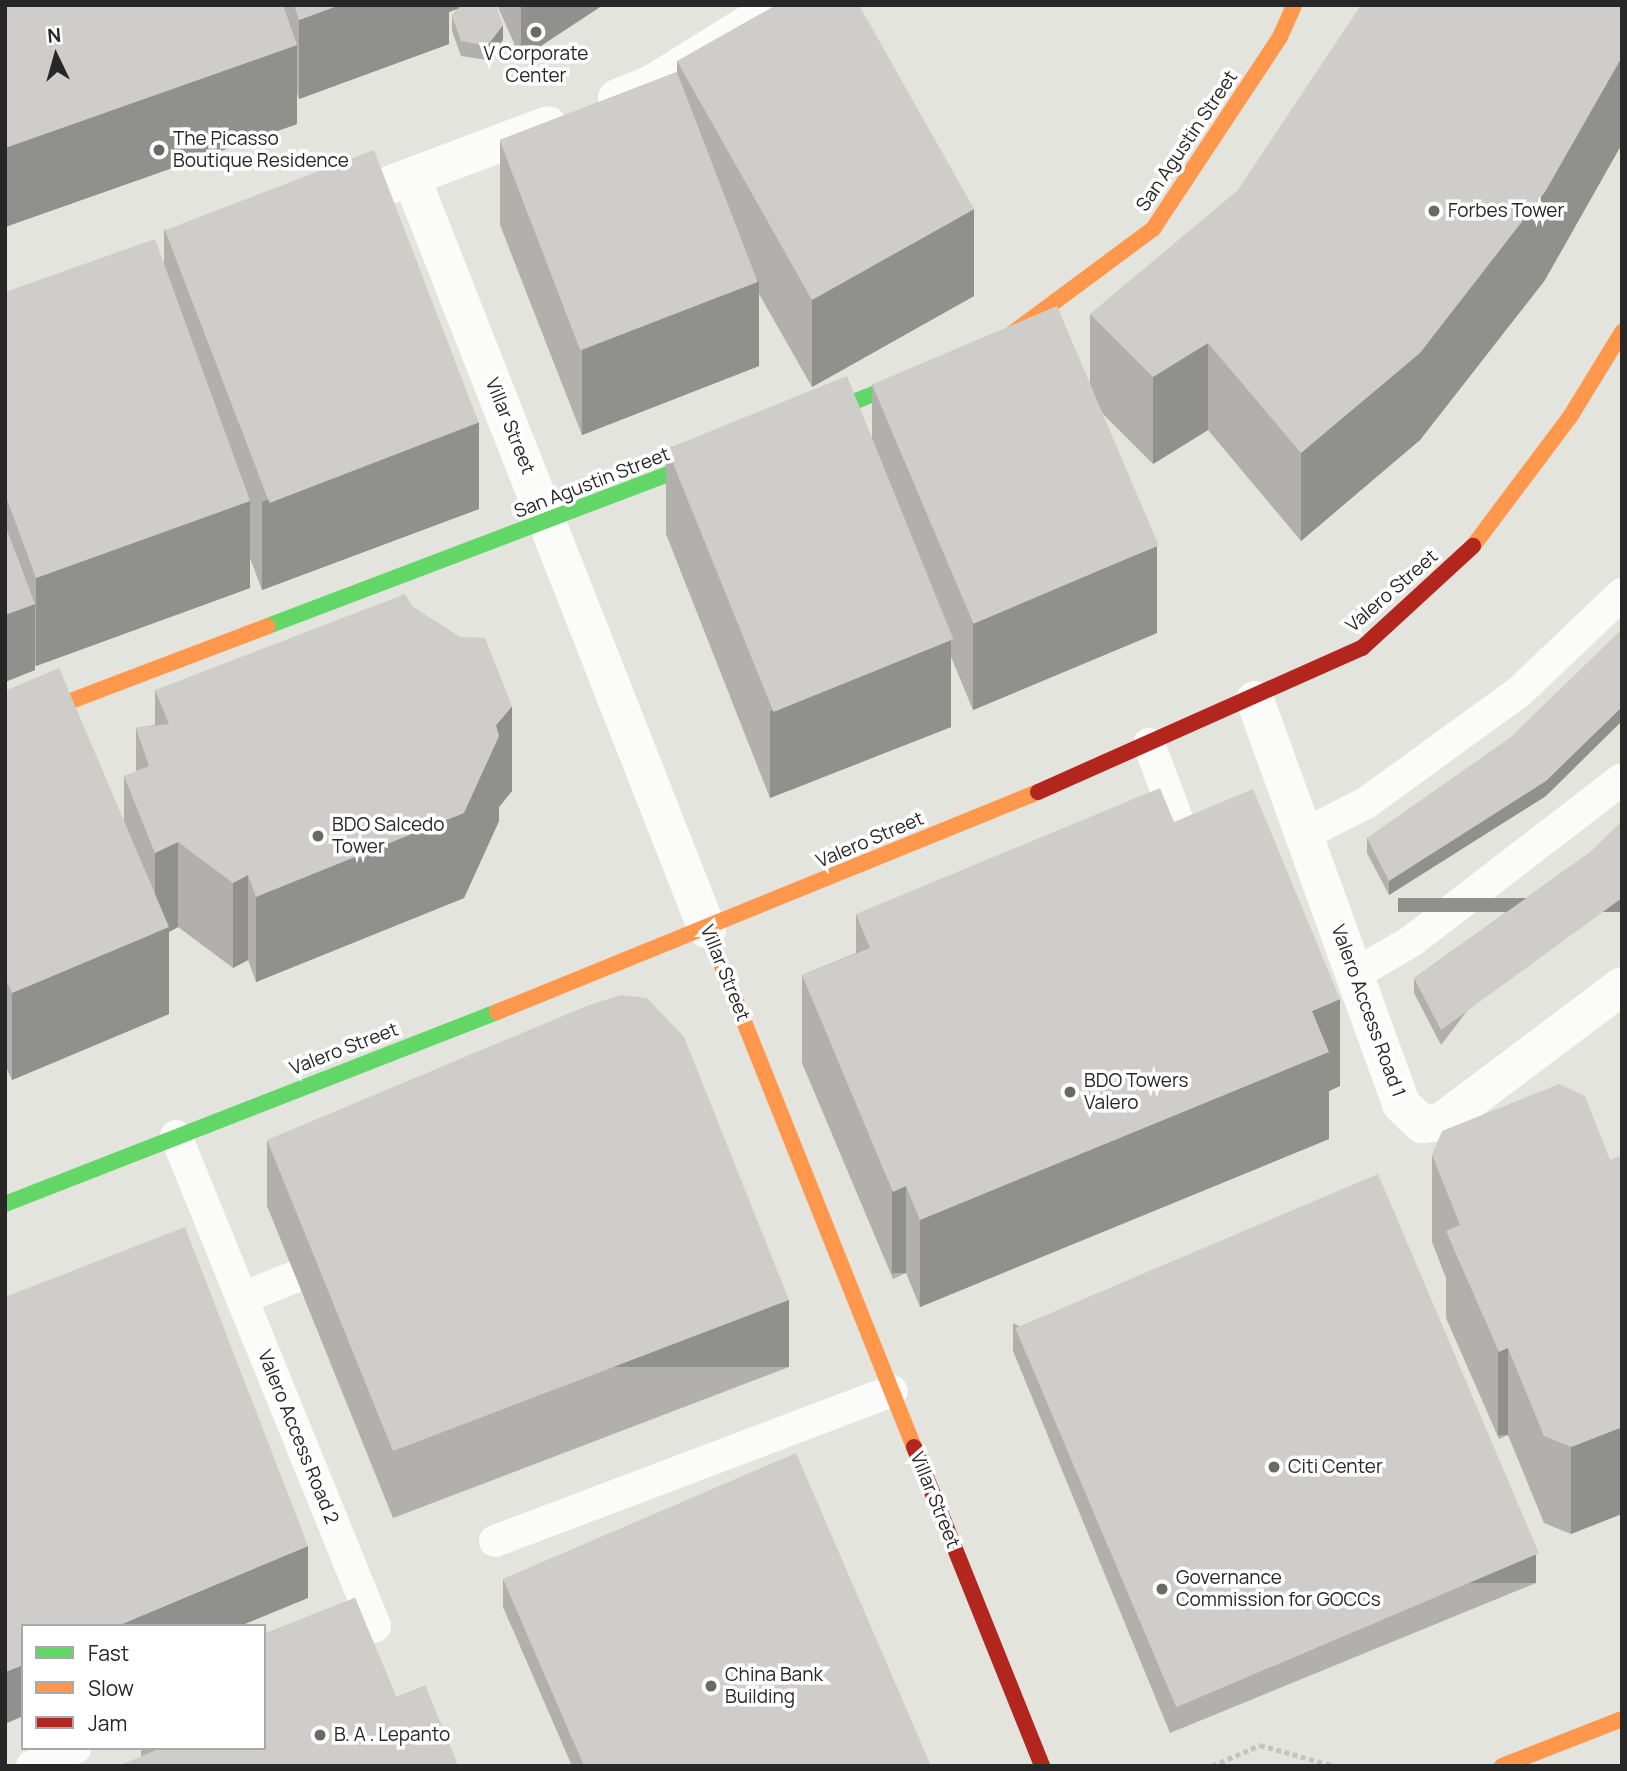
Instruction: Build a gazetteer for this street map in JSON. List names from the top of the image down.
{
  "streets": {
    "street": [
      "San Agustin Street",
      "Villar Street",
      "Valero Street",
      "Valero Access Road 1"
    ],
    "lane": ["Valero Access Road 2"]
  },
  "crossings": [
    ["San Agustin Street", "Villar Street"],
    ["Villar Street", "Valero Street"],
    ["Valero Street", "Valero Access Road 1"],
    ["Valero Street", "Valero Access Road 2"]
  ],
  "places": [
    "V Corporate Center",
    "The Picasso Boutique Residence",
    "Forbes Tower",
    "BDO Salcedo Tower",
    "BDO Towers Valero",
    "Citi Center",
    "Governance Commission for GOCCs",
    "China Bank Building",
    "B. A . Lepanto"
  ],
  "legend": ["Fast", "Slow", "Jam"],
  "north": "top"
}
